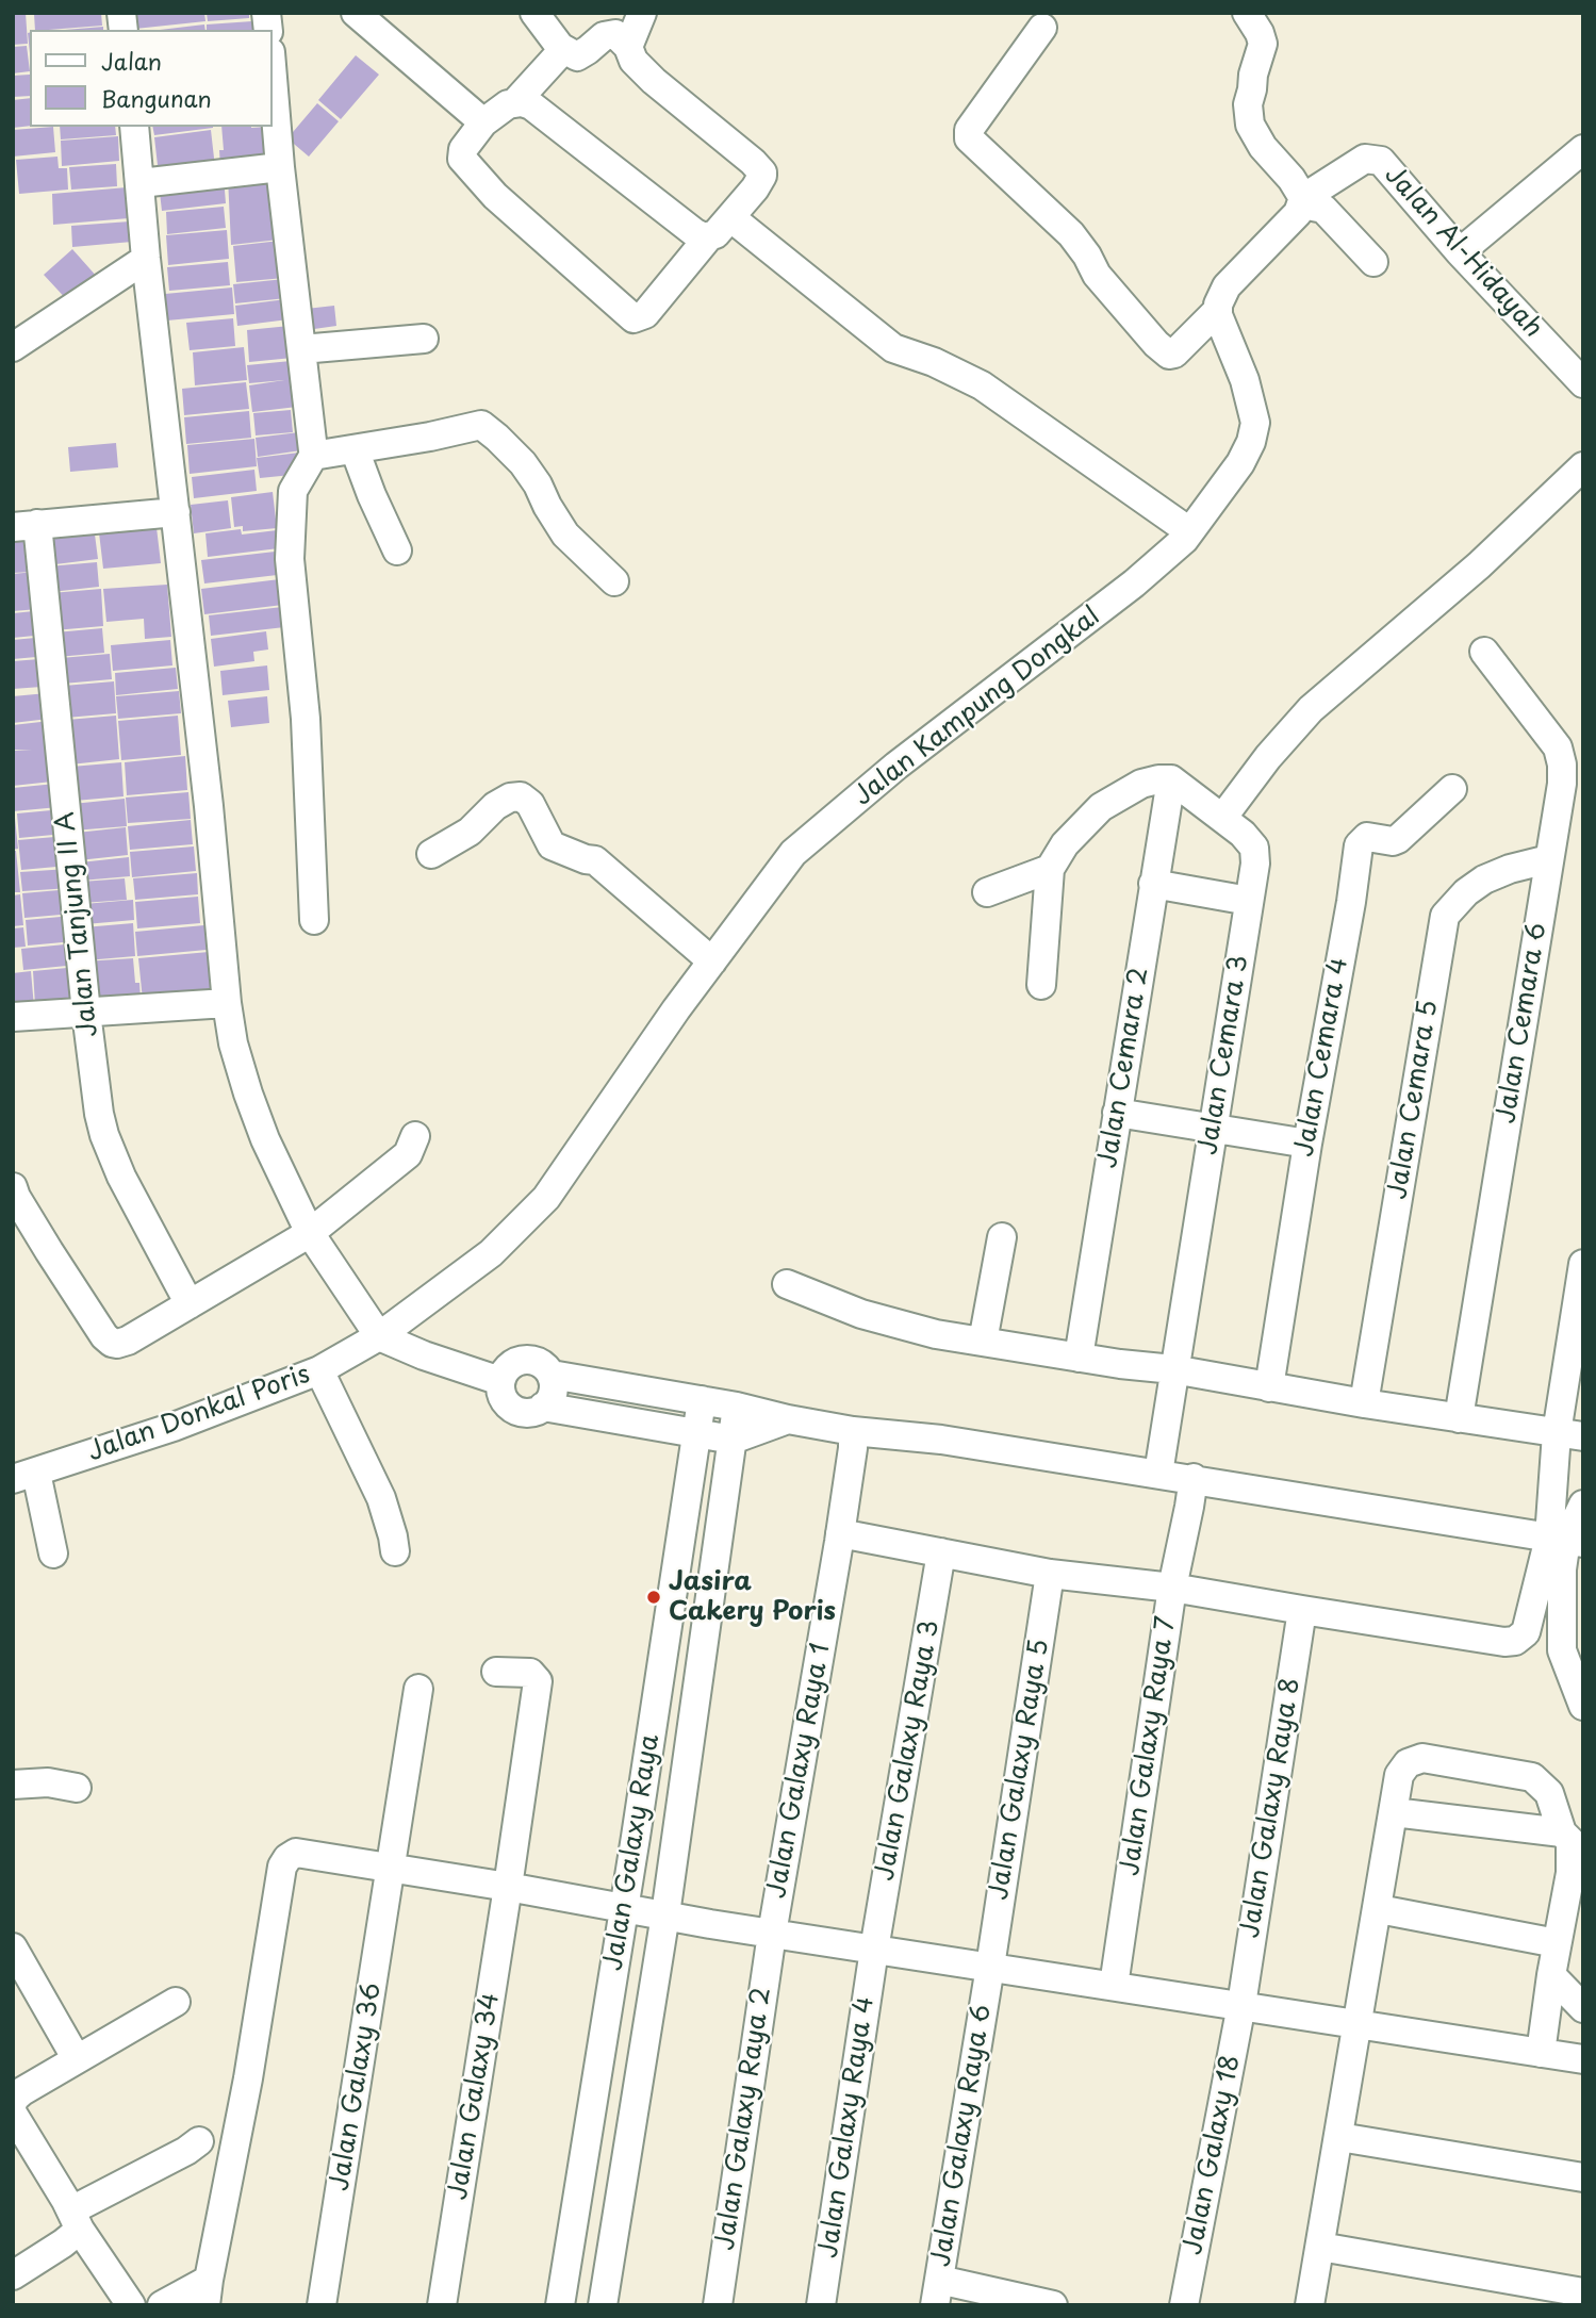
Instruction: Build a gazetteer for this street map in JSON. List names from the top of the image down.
{
  "streets": {
    "street": [
      "Jalan Al-Hidayah",
      "Jalan Kampung Dongkal",
      "Jalan Tanjung II A",
      "Jalan Cemara 6",
      "Jalan Cemara 3",
      "Jalan Cemara 4",
      "Jalan Cemara 2",
      "Jalan Cemara 5",
      "Jalan Donkal Poris",
      "Jalan Galaxy Raya 7",
      "Jalan Galaxy Raya 3",
      "Jalan Galaxy Raya 5",
      "Jalan Galaxy Raya 1",
      "Jalan Galaxy Raya 8",
      "Jalan Galaxy Raya",
      "Jalan Galaxy 36",
      "Jalan Galaxy 34",
      "Jalan Galaxy Raya 2",
      "Jalan Galaxy Raya 4",
      "Jalan Galaxy Raya 6",
      "Jalan Galaxy 18"
    ]
  },
  "crossings": [
    ["Jalan Kampung Dongkal", "Jalan Donkal Poris"],
    ["Jalan Cemara 6", "Jalan Cemara 5"],
    ["Jalan Cemara 3", "Jalan Cemara 2"],
    ["Jalan Galaxy Raya 3", "Jalan Galaxy Raya 4"],
    ["Jalan Galaxy Raya 5", "Jalan Galaxy Raya 6"],
    ["Jalan Galaxy Raya 1", "Jalan Galaxy Raya 2"],
    ["Jalan Galaxy Raya 8", "Jalan Galaxy 18"]
  ],
  "places": ["Jasira Cakery Poris"],
  "legend": ["Jalan", "Bangunan"]
}
